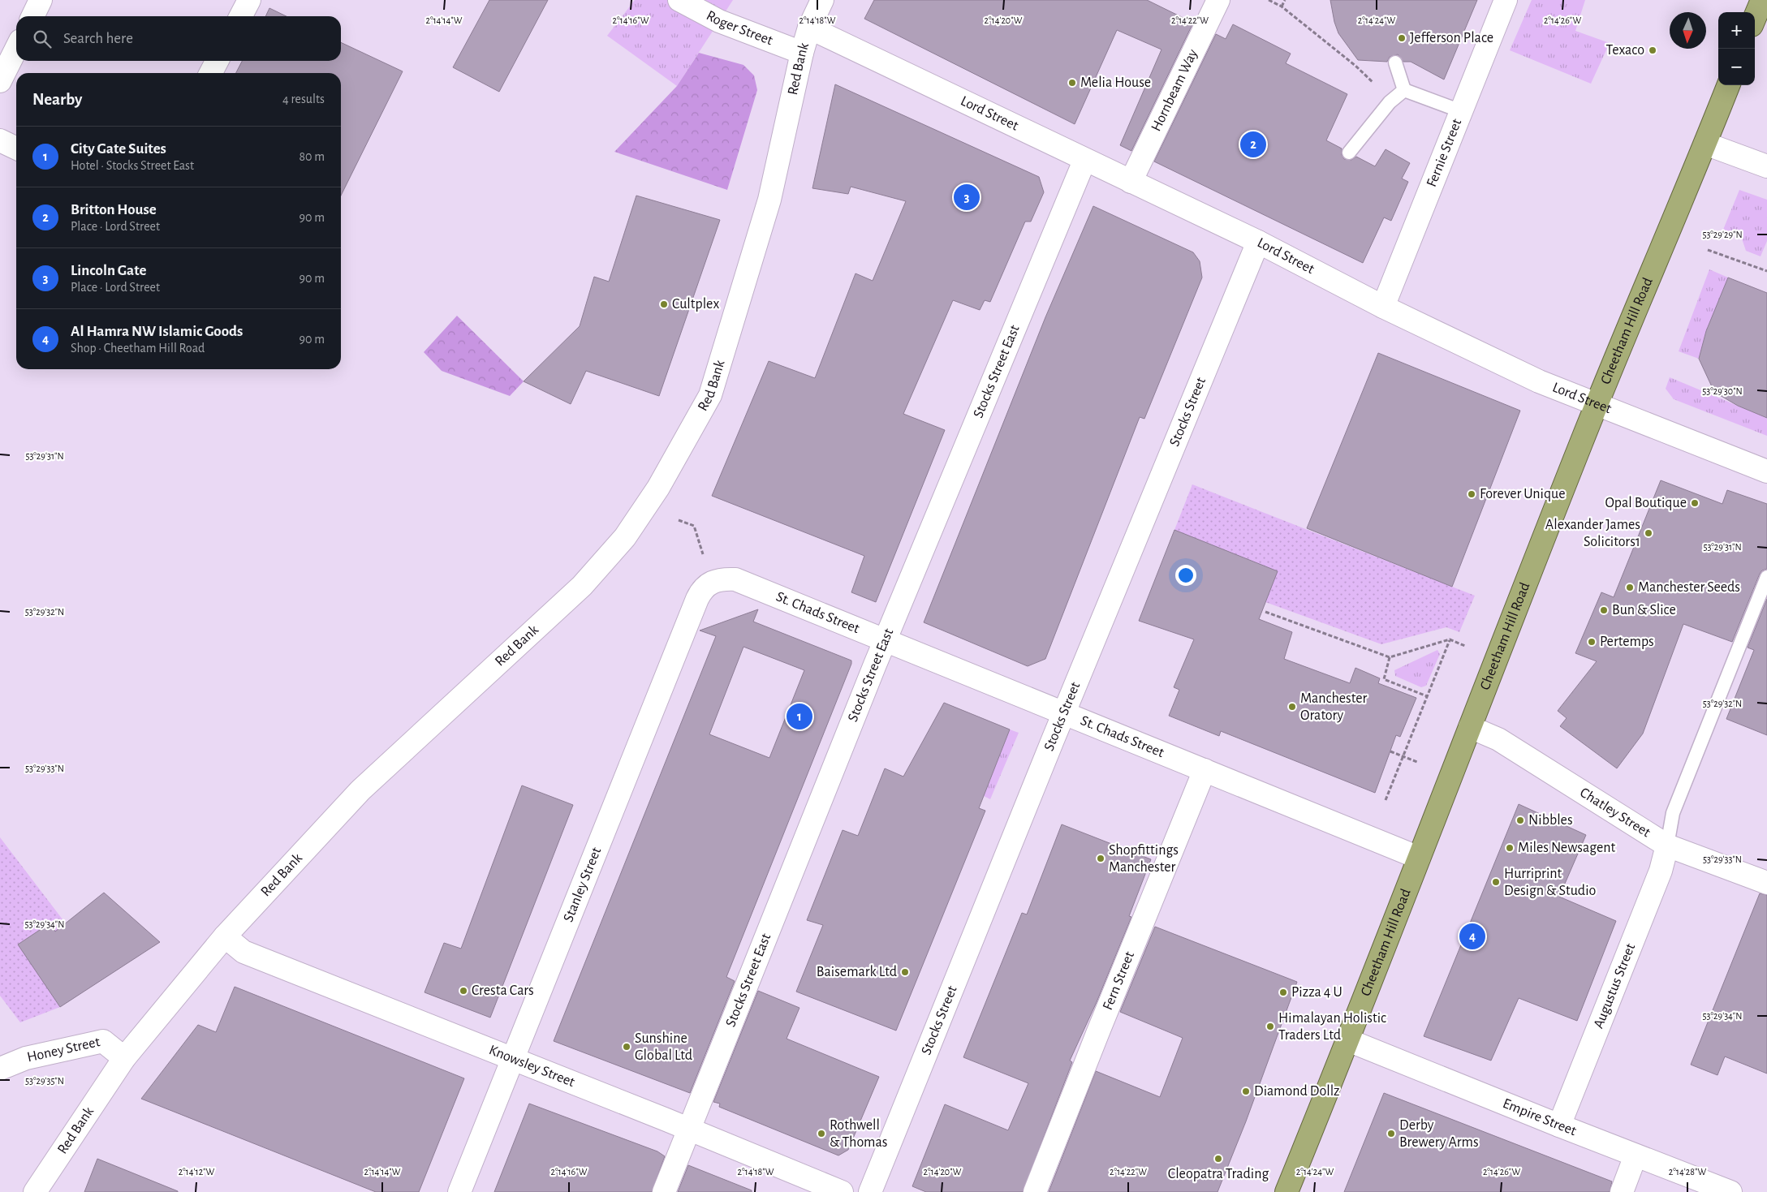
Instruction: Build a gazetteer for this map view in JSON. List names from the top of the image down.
{
  "streets": {
    "highway": ["Cheetham Hill Road"],
    "street": [
      "Roger Street",
      "Red Bank",
      "Hornbeam Way",
      "Lord Street",
      "Fernie Street",
      "Stocks Street East",
      "Stocks Street",
      "St. Chads Street",
      "Chatley Street",
      "Stanley Street",
      "Fern Street",
      "Augustus Street",
      "Honey Street",
      "Knowsley Street",
      "Empire Street"
    ]
  },
  "crossings": [
    ["Roger Street", "Red Bank"],
    ["Red Bank", "Lord Street"],
    ["Red Bank", "Honey Street"],
    ["Red Bank", "Knowsley Street"],
    ["Hornbeam Way", "Lord Street"],
    ["Lord Street", "Fernie Street"],
    ["Lord Street", "Cheetham Hill Road"],
    ["Lord Street", "Stocks Street East"],
    ["Lord Street", "Stocks Street"],
    ["Cheetham Hill Road", "St. Chads Street"],
    ["Cheetham Hill Road", "Chatley Street"],
    ["Cheetham Hill Road", "Empire Street"],
    ["Stocks Street East", "St. Chads Street"],
    ["Stocks Street East", "Knowsley Street"],
    ["Stocks Street", "St. Chads Street"],
    ["St. Chads Street", "Stanley Street"],
    ["St. Chads Street", "Fern Street"],
    ["Chatley Street", "Augustus Street"],
    ["Stanley Street", "Knowsley Street"],
    ["Augustus Street", "Empire Street"]
  ],
  "places": [
    "Jefferson Place",
    "Texaco",
    "Melia House",
    "Cultplex",
    "Forever Unique",
    "Opal Boutique",
    "Alexander James Solicitors1",
    "Manchester Seeds",
    "Bun & Slice",
    "Pertemps",
    "Manchester Oratory",
    "Nibbles",
    "Miles Newsagent",
    "Shopfittings Manchester",
    "Hurriprint Design & Studio",
    "Baisemark Ltd",
    "Cresta Cars",
    "Pizza 4 U",
    "Himalayan Holistic Traders Ltd",
    "Sunshine Global Ltd",
    "Diamond Dollz",
    "Rothwell & Thomas",
    "Derby Brewery Arms",
    "Cleopatra Trading"
  ],
  "north": "bottom",
  "page": {
    "map_buttons": ["+", "−"],
    "search": "Search here",
    "heading": ["Nearby", "4 results"],
    "list": [
      {
        "mark": "1",
        "name": "City Gate Suites",
        "note": "Hotel · Stocks Street East",
        "value": "80 m"
      },
      {
        "mark": "2",
        "name": "Britton House",
        "note": "Place · Lord Street",
        "value": "90 m"
      },
      {
        "mark": "3",
        "name": "Lincoln Gate",
        "note": "Place · Lord Street",
        "value": "90 m"
      },
      {
        "mark": "4",
        "name": "Al Hamra NW Islamic Goods",
        "note": "Shop · Cheetham Hill Road",
        "value": "90 m"
      }
    ],
    "pins": [
      "2",
      "3",
      "1",
      "4"
    ]
  },
  "coordinates": [
    "2°14'14\"W",
    "2°14'16\"W",
    "2°14'18\"W",
    "2°14'20\"W",
    "2°14'22\"W",
    "2°14'24\"W",
    "2°14'26\"W",
    "53°29'29\"N",
    "53°29'30\"N",
    "53°29'31\"N",
    "53°29'32\"N",
    "53°29'33\"N",
    "53°29'34\"N",
    "53°29'35\"N",
    "2°14'12\"W",
    "2°14'28\"W"
  ]
}
